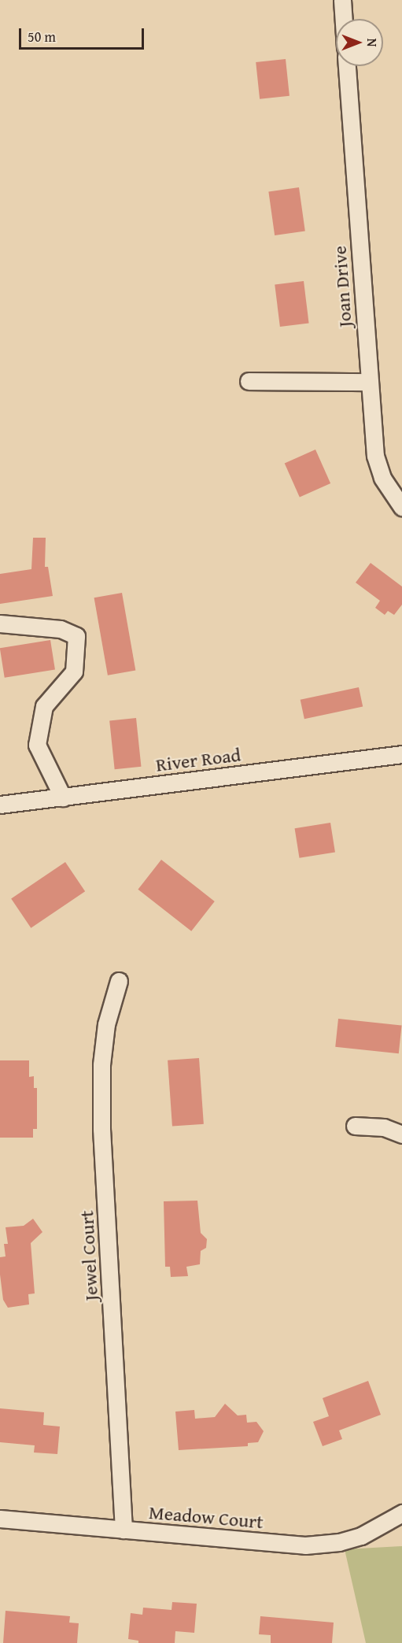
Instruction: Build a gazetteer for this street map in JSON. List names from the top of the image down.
{
  "streets": {
    "street": [
      "Joan Drive",
      "River Road",
      "Jewel Court",
      "Meadow Court"
    ]
  },
  "crossings": [
    ["Jewel Court", "Meadow Court"]
  ],
  "scale_bar": "50 m",
  "north": "right"
}
